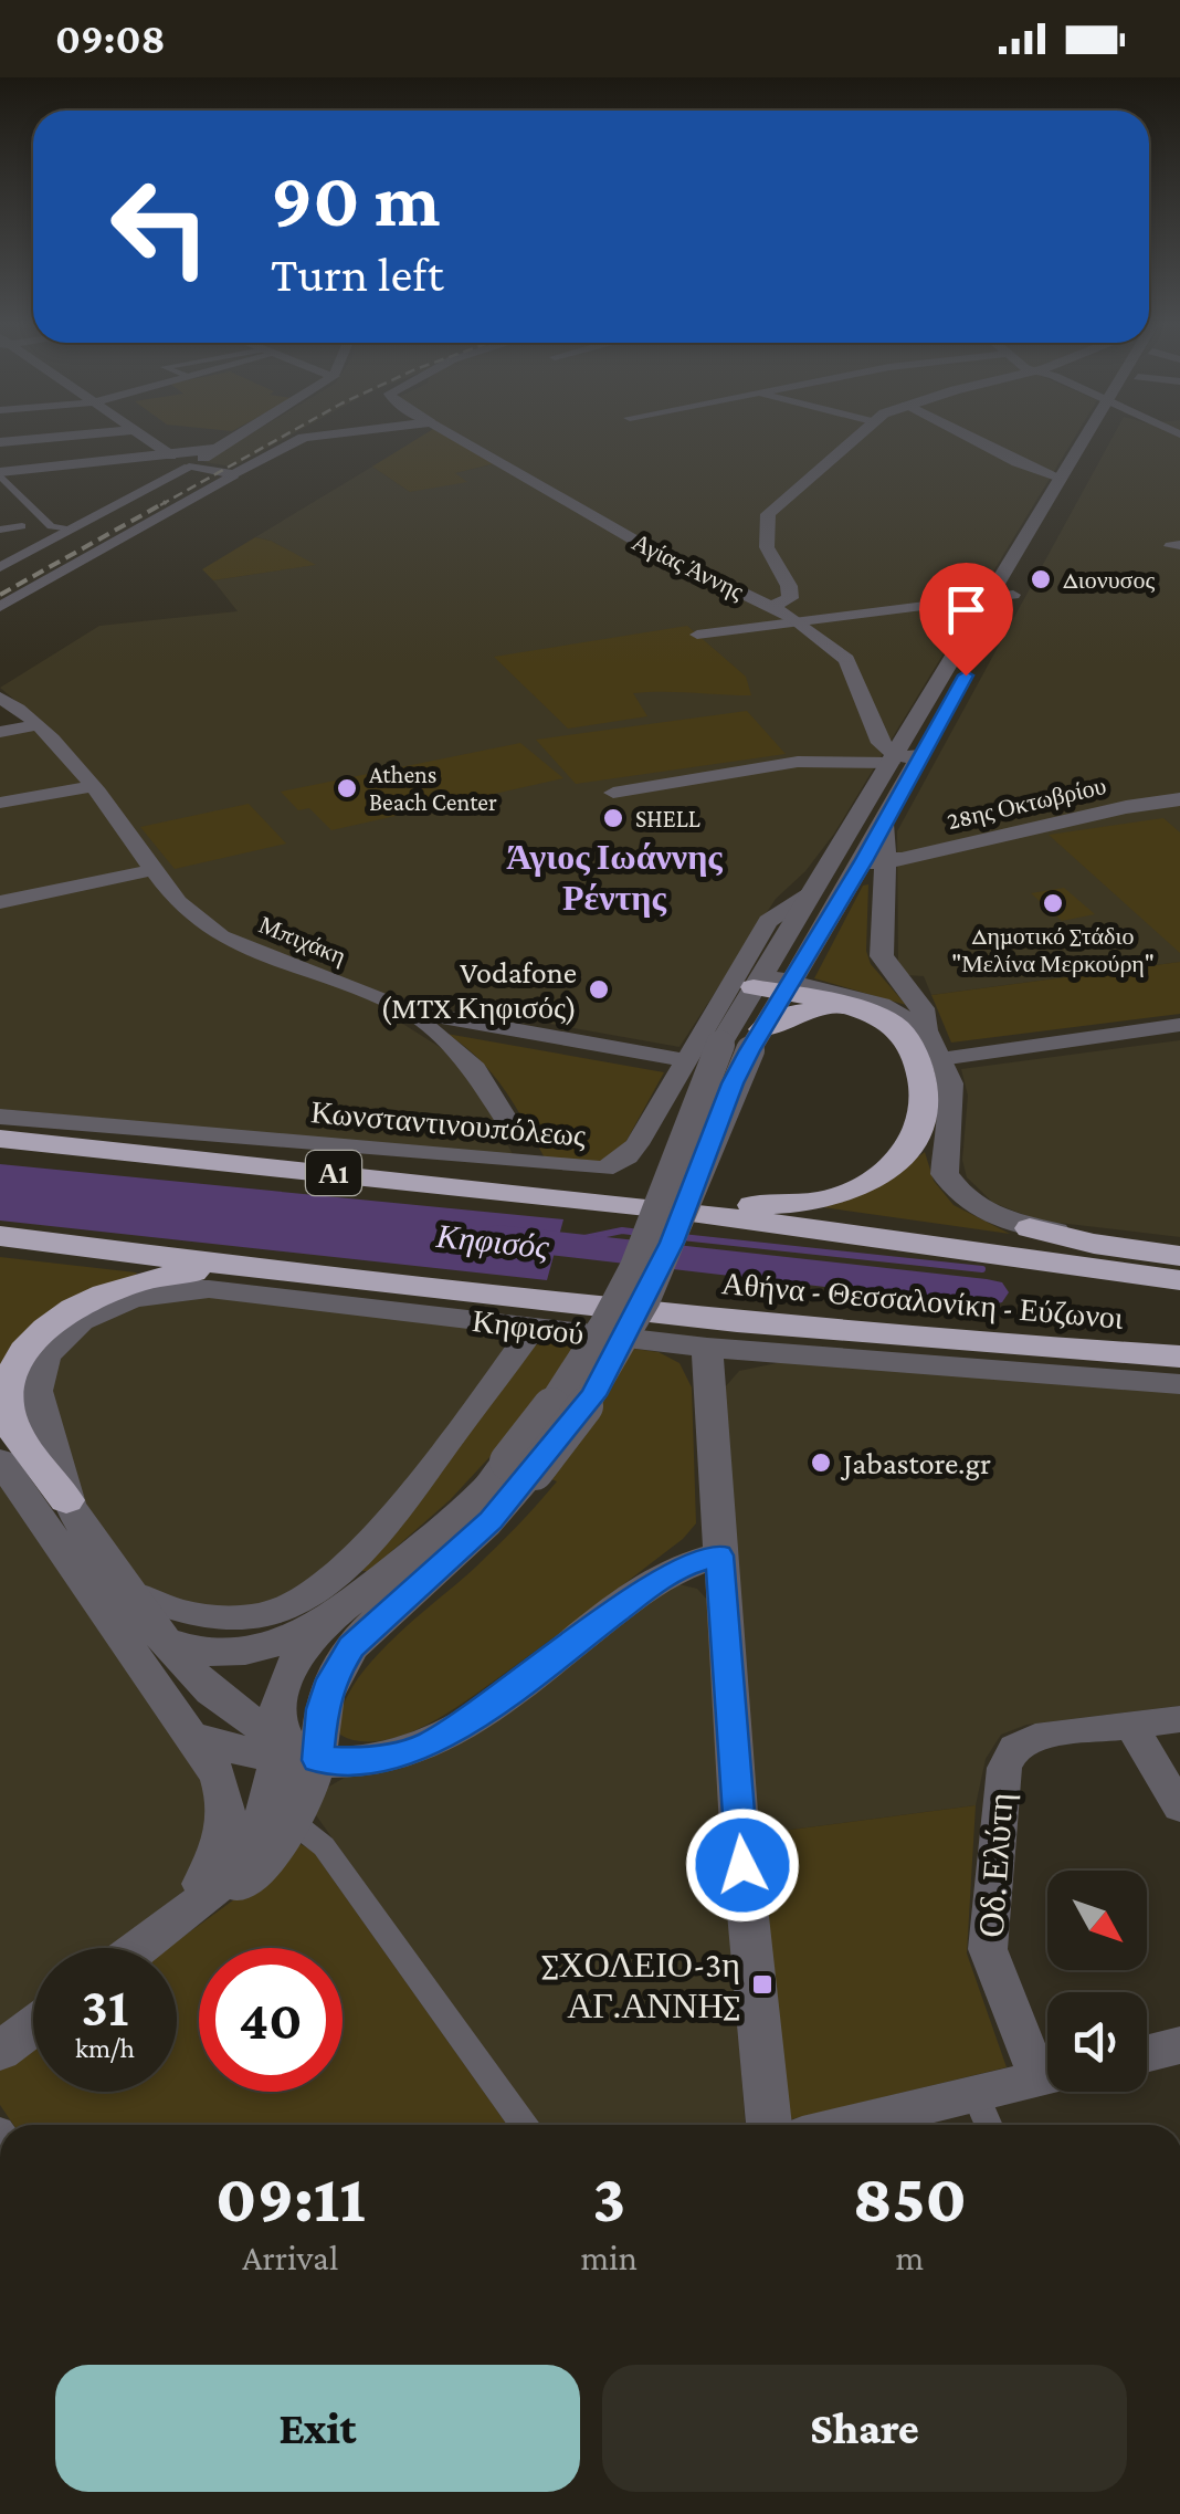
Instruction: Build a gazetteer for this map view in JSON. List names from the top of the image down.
{
  "streets": {
    "highway": ["Α1", "Αθήνα - Θεσσαλονίκη - Εύζωνοι"],
    "street": [
      "Αγίας Άννης",
      "28ης Οκτωβρίου",
      "Μπιχάκη",
      "Κωνσταντινουπόλεως",
      "Κηφισού",
      "Οδ. Ελύτη"
    ]
  },
  "crossings": [
    ["Μπιχάκη", "Κωνσταντινουπόλεως"]
  ],
  "districts": ["Άγιος Ιωάννης Ρέντης"],
  "water": ["Κηφισός"],
  "places": {
    "other": [
      "Διονυσος",
      "Athens Beach Center",
      "SHELL",
      "Δημοτικό Στάδιο \"Μελίνα Μερκούρη\"",
      "Vodafone (MTX Κηφισός)",
      "Jabastore.gr"
    ],
    "transit": ["ΣΧΟΛΕΙΟ-3η ΑΓ.ΑΝΝΗΣ"]
  },
  "north": "bottom right",
  "page": {
    "status": "09:08",
    "turn": ["90 m", "Turn left"],
    "speed": "31 km/h",
    "limit": "40",
    "eta": [
      "09:11",
      "Arrival",
      "3",
      "min",
      "850",
      "m"
    ],
    "buttons": ["Exit", "Share"]
  }
}
